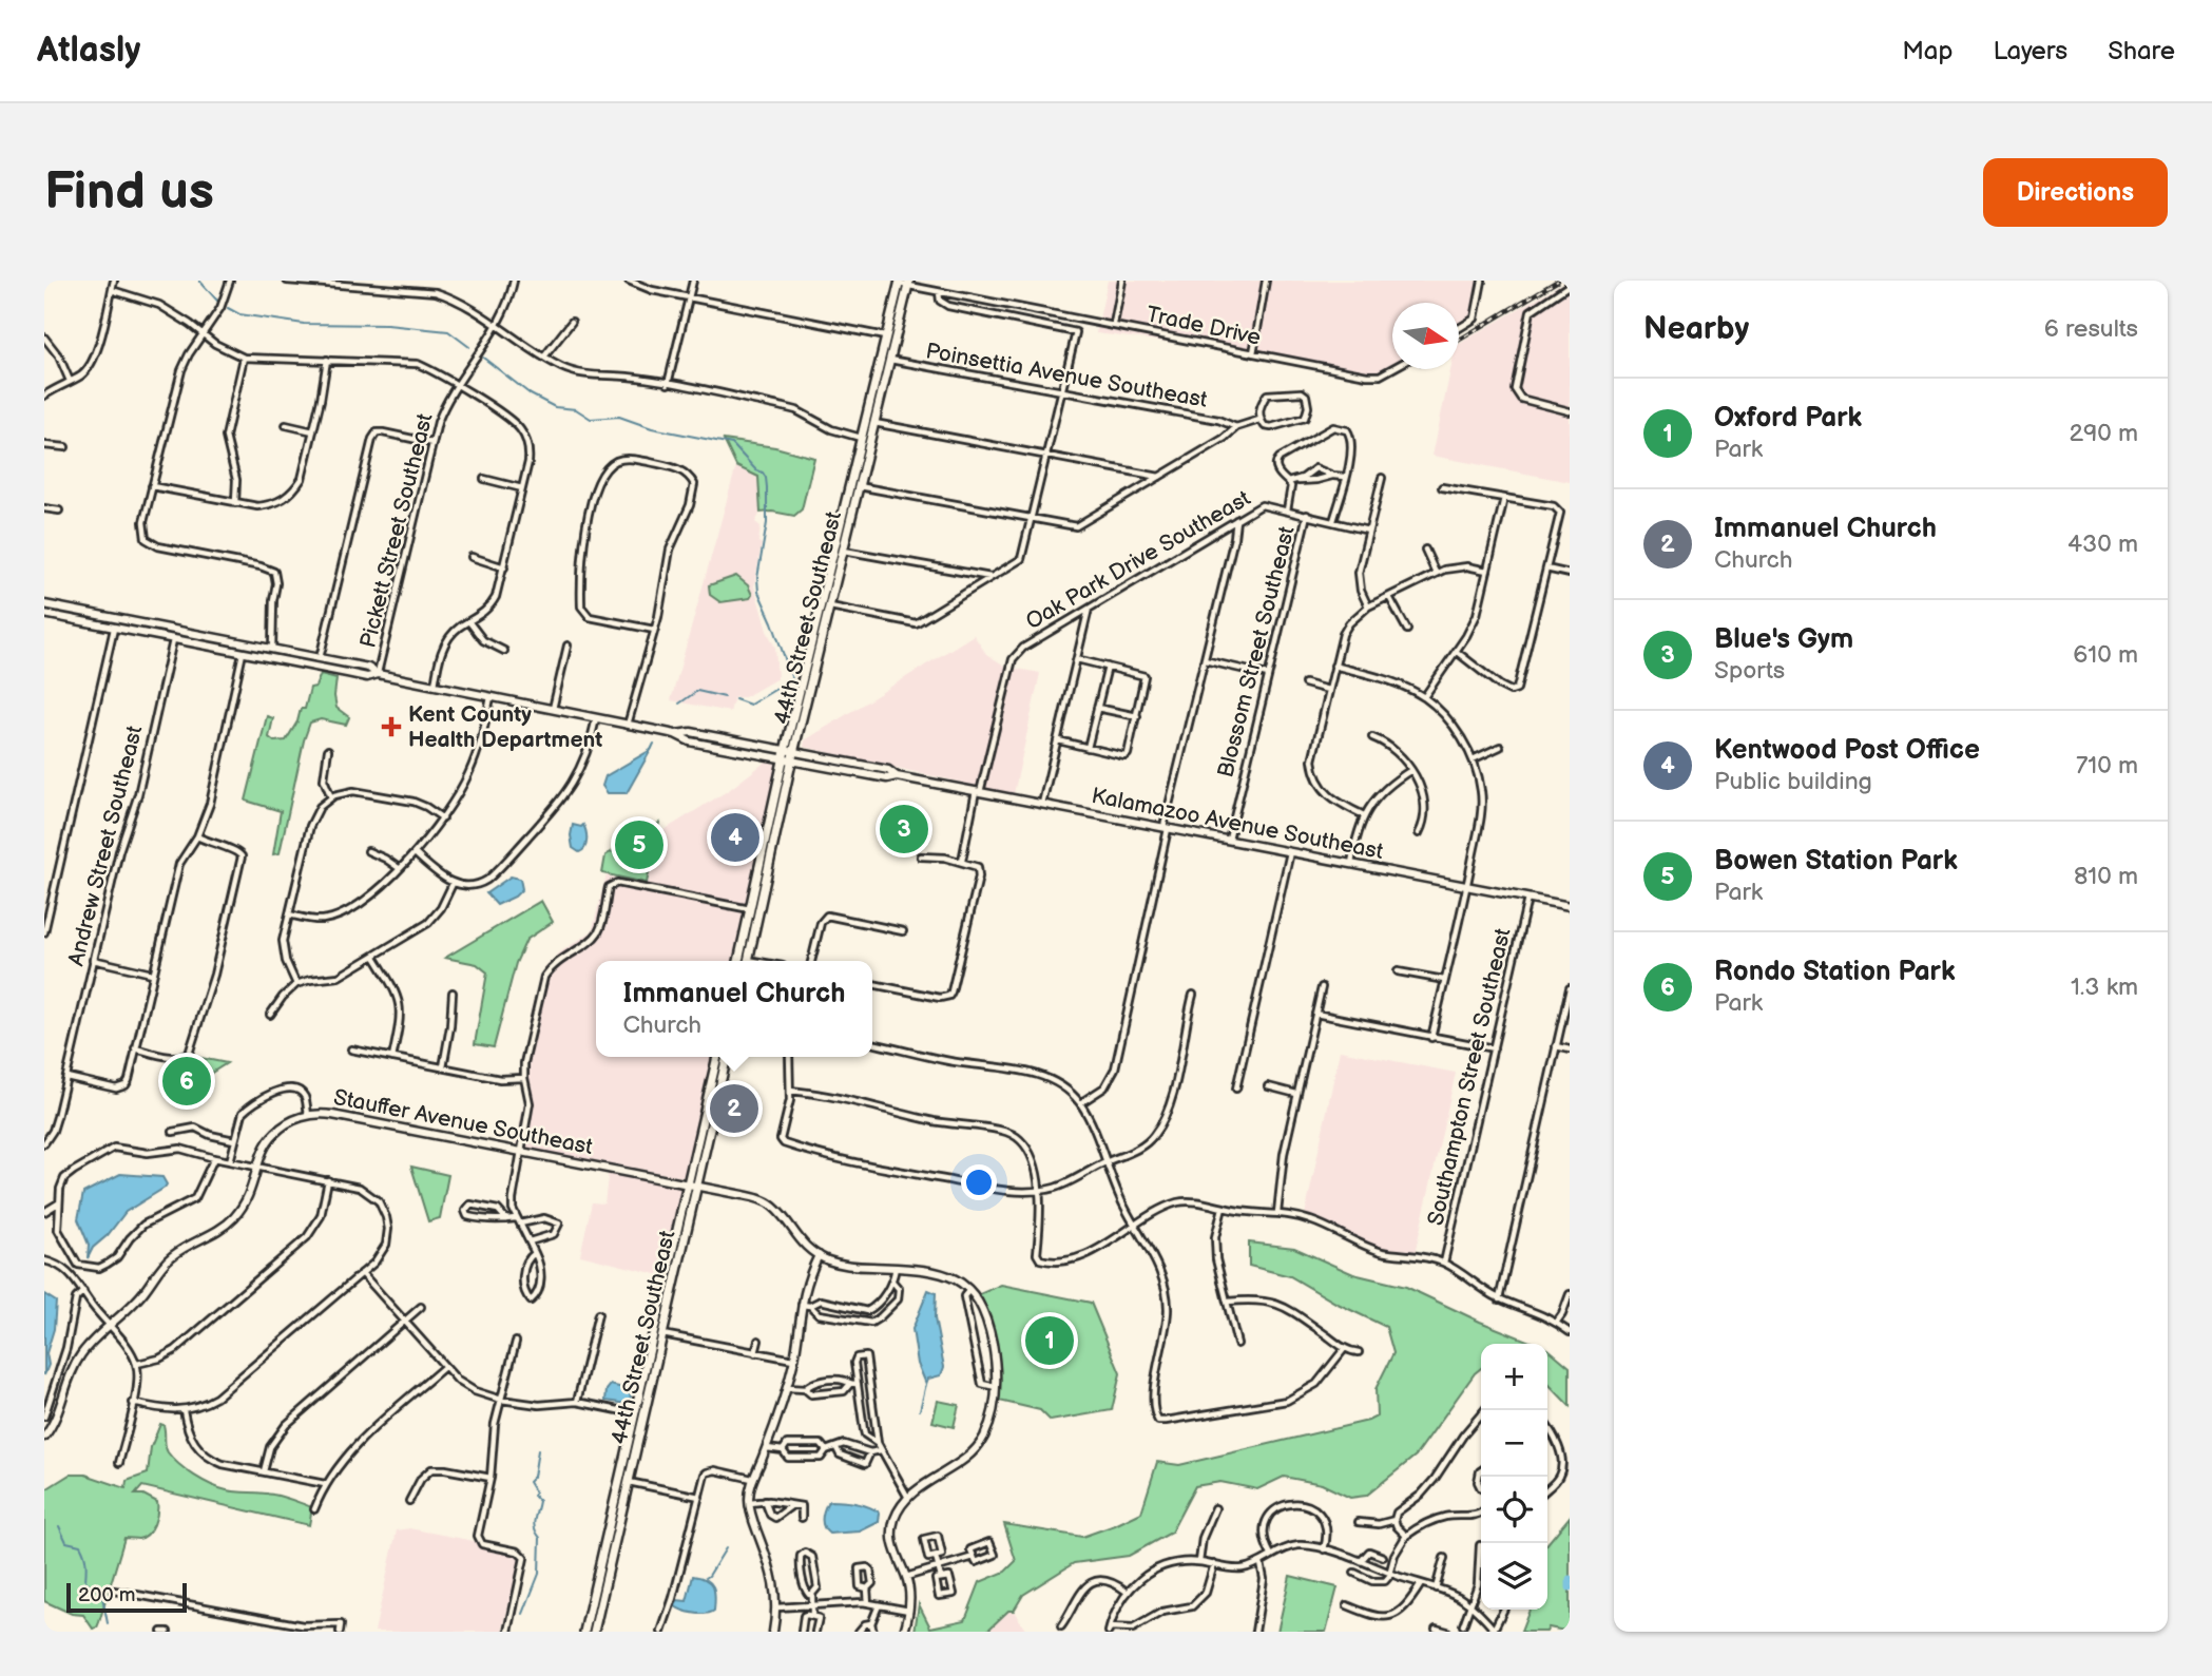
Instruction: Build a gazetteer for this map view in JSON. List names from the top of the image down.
{
  "streets": {
    "main road": ["44th Street Southeast", "Kalamazoo Avenue Southeast", "Stauffer Avenue Southeast"],
    "street": [
      "Trade Drive",
      "Poinsettia Avenue Southeast",
      "Pickett Street Southeast",
      "Oak Park Drive Southeast",
      "Blossom Street Southeast",
      "Andrew Street Southeast",
      "Southampton Street Southeast"
    ]
  },
  "crossings": [
    ["Trade Drive", "44th Street Southeast"],
    ["Poinsettia Avenue Southeast", "44th Street Southeast"],
    ["Pickett Street Southeast", "Kalamazoo Avenue Southeast"],
    ["Oak Park Drive Southeast", "Blossom Street Southeast"],
    ["Oak Park Drive Southeast", "Kalamazoo Avenue Southeast"],
    ["44th Street Southeast", "Kalamazoo Avenue Southeast"],
    ["44th Street Southeast", "Stauffer Avenue Southeast"],
    ["Blossom Street Southeast", "Kalamazoo Avenue Southeast"],
    ["Kalamazoo Avenue Southeast", "Andrew Street Southeast"],
    ["Kalamazoo Avenue Southeast", "Southampton Street Southeast"]
  ],
  "places": {
    "health": ["Kent County Health Department"]
  },
  "scale_bar": "200 m",
  "north": "right",
  "page": {
    "header": "Atlasly",
    "nav": ["Map", "Layers", "Share"],
    "buttons": "Directions",
    "title": "Find us",
    "heading": ["Nearby", "6 results"],
    "list": [
      {
        "mark": "1",
        "name": "Oxford Park",
        "note": "Park",
        "value": "290 m"
      },
      {
        "mark": "2",
        "name": "Immanuel Church",
        "note": "Church",
        "value": "430 m"
      },
      {
        "mark": "3",
        "name": "Blue's Gym",
        "note": "Sports",
        "value": "610 m"
      },
      {
        "mark": "4",
        "name": "Kentwood Post Office",
        "note": "Public building",
        "value": "710 m"
      },
      {
        "mark": "5",
        "name": "Bowen Station Park",
        "note": "Park",
        "value": "810 m"
      },
      {
        "mark": "6",
        "name": "Rondo Station Park",
        "note": "Park",
        "value": "1.3 km"
      }
    ],
    "pins": [
      "3",
      "4",
      "5",
      "6",
      "2",
      "1"
    ],
    "popup": ["Immanuel Church", "Church"],
    "map_buttons": ["+", "−"],
    "scale": "200 m"
  }
}
